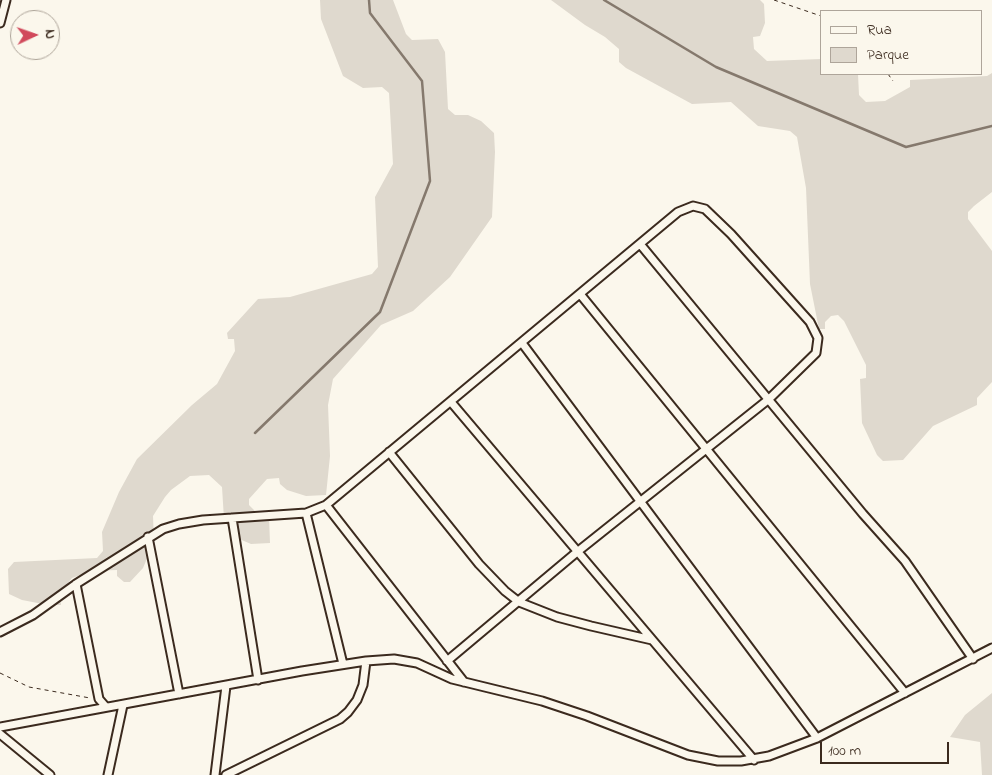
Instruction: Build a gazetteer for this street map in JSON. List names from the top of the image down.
{
  "legend": ["Rua", "Parque"],
  "scale_bar": "100 m",
  "north": "right"
}
